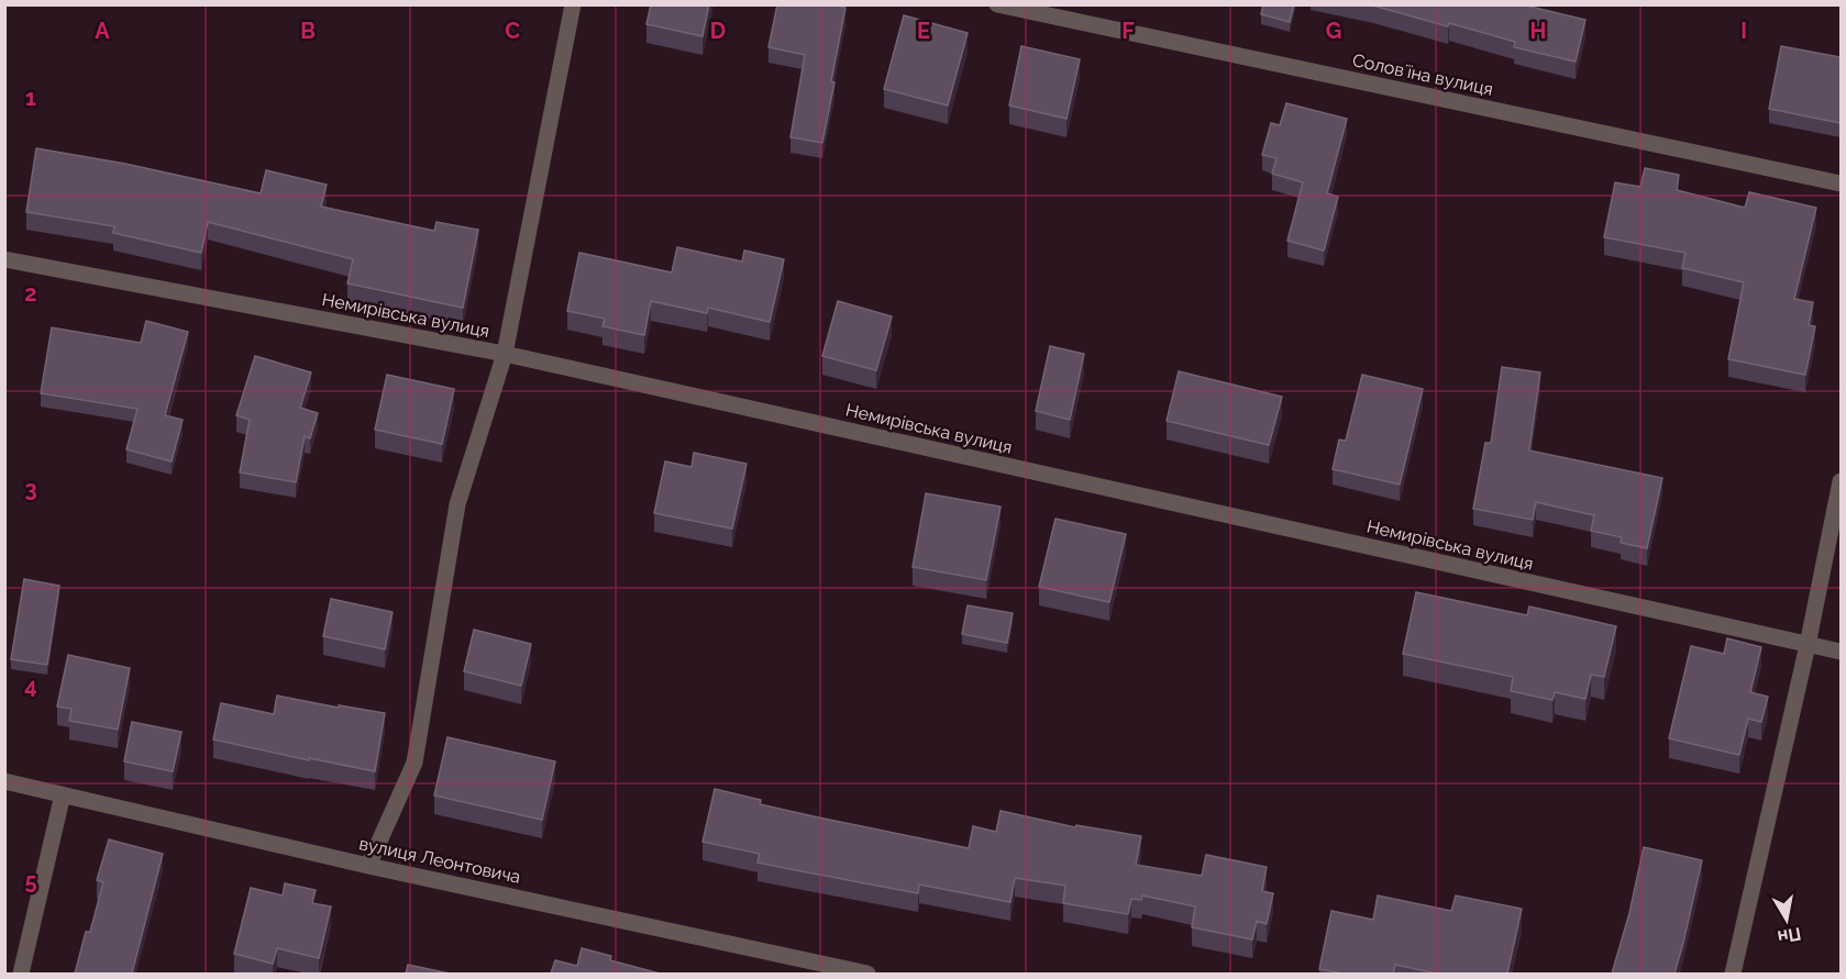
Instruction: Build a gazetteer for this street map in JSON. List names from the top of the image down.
{
  "streets": {
    "street": ["Соловʼїна вулиця", "Немирівська вулиця", "вулиця Леонтовича"]
  },
  "north": "bottom",
  "grid": {
    "columns": [
      "A",
      "B",
      "C",
      "D",
      "E",
      "F",
      "G",
      "H",
      "I"
    ],
    "rows": [
      "1",
      "2",
      "3",
      "4",
      "5"
    ]
  }
}
